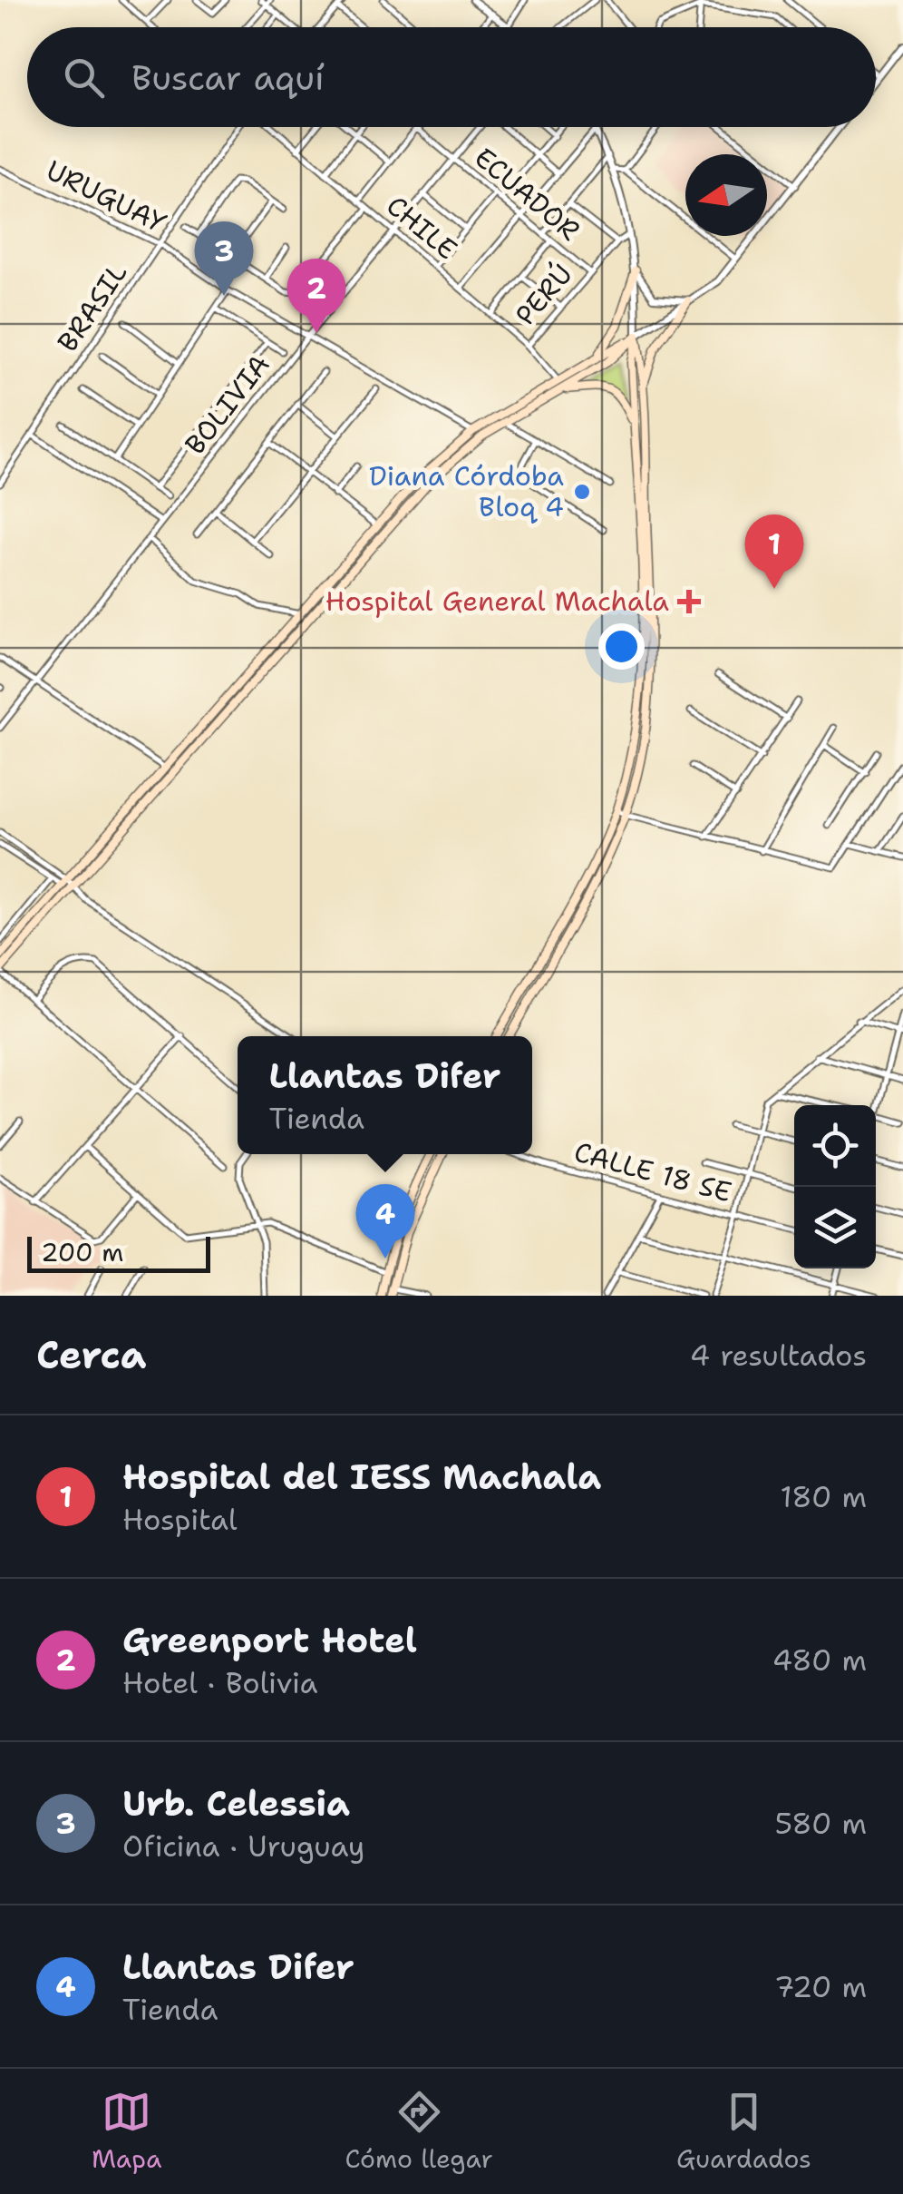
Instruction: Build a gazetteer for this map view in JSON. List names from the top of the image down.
{
  "streets": {
    "street": [
      "ECUADOR",
      "URUGUAY",
      "CHILE",
      "PERÚ",
      "BRASIL",
      "BOLIVIA",
      "CALLE 18 SE"
    ]
  },
  "crossings": [
    ["ECUADOR", "PERÚ"],
    ["ECUADOR", "BOLIVIA"],
    ["URUGUAY", "BRASIL"],
    ["URUGUAY", "BOLIVIA"],
    ["CHILE", "PERÚ"],
    ["CHILE", "BOLIVIA"]
  ],
  "places": {
    "other": ["Diana Córdoba Bloq 4"],
    "health": ["Hospital General Machala"]
  },
  "scale_bar": "200 m",
  "north": "left",
  "page": {
    "search": "Buscar aquí",
    "pins": [
      "3",
      "2",
      "1",
      "4"
    ],
    "popup": ["Llantas Difer", "Tienda"],
    "scale": "200 m",
    "heading": ["Cerca", "4 resultados"],
    "list": [
      {
        "mark": "1",
        "name": "Hospital del IESS Machala",
        "note": "Hospital",
        "value": "180 m"
      },
      {
        "mark": "2",
        "name": "Greenport Hotel",
        "note": "Hotel · Bolivia",
        "value": "480 m"
      },
      {
        "mark": "3",
        "name": "Urb. Celessia",
        "note": "Oficina · Uruguay",
        "value": "580 m"
      },
      {
        "mark": "4",
        "name": "Llantas Difer",
        "note": "Tienda",
        "value": "720 m"
      }
    ],
    "nav": ["Mapa", "Cómo llegar", "Guardados"]
  }
}
